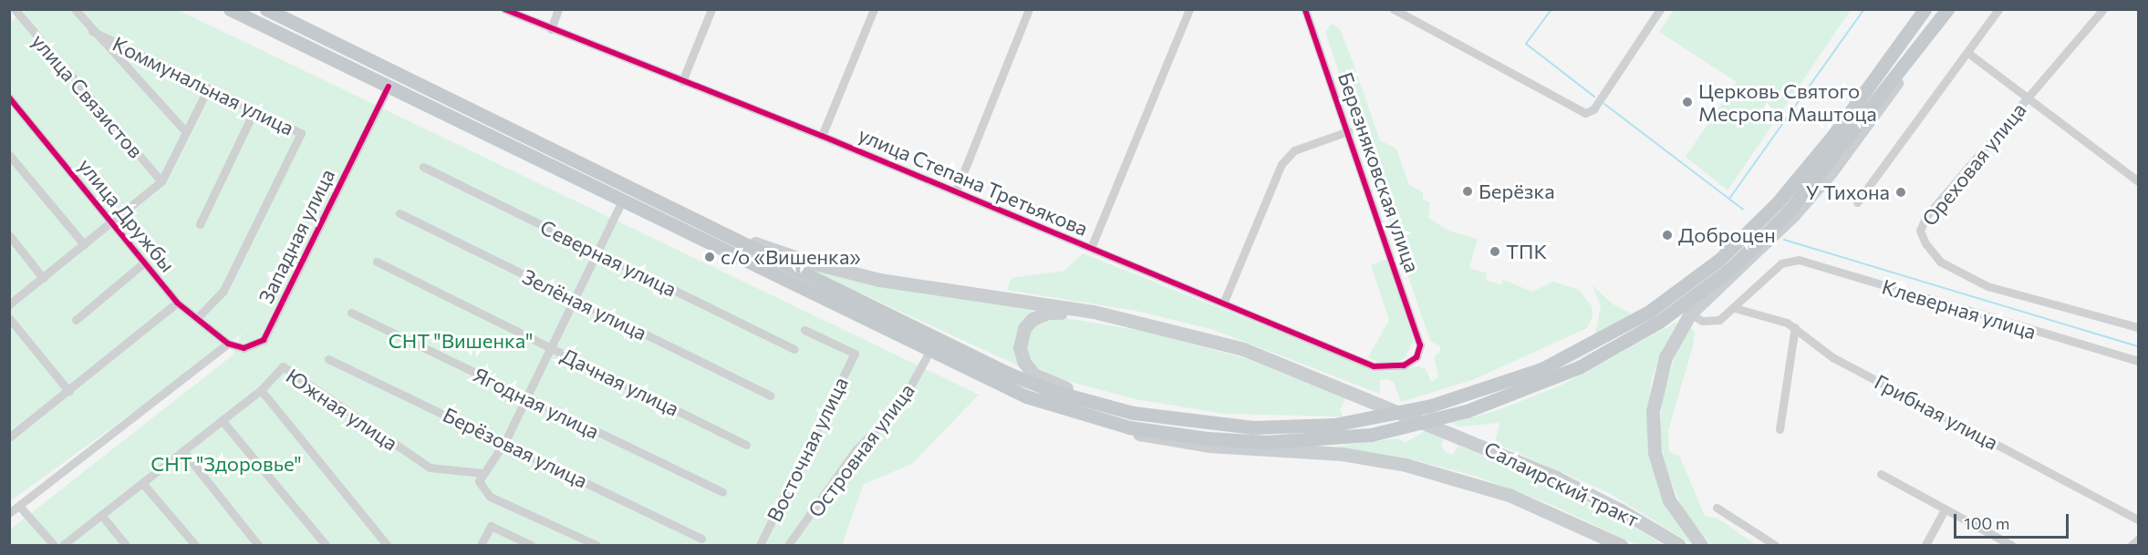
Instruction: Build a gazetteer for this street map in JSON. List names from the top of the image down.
{
  "streets": {
    "main road": ["Салаирский тракт"],
    "street": [
      "Коммунальная улица",
      "улица Связистов",
      "Ореховая улица",
      "Березняковская улица",
      "улица Степана Третьякова",
      "улица Дружбы",
      "Западная улица",
      "Северная улица",
      "Зелёная улица",
      "Клеверная улица",
      "Дачная улица",
      "Ягодная улица",
      "Южная улица",
      "Грибная улица",
      "Берёзовая улица",
      "Восточная улица",
      "Островная улица"
    ]
  },
  "crossings": [
    ["Коммунальная улица", "улица Дружбы"],
    ["Березняковская улица", "улица Степана Третьякова"],
    ["улица Дружбы", "Западная улица"],
    ["Клеверная улица", "Грибная улица"]
  ],
  "parks": ["СНТ \"Вишенка\"", "СНТ \"Здоровье\""],
  "places": [
    "Церковь Святого Месропа Маштоца",
    "Берёзка",
    "У Тихона",
    "Доброцен",
    "ТПК",
    "с/о «Вишенка»"
  ],
  "scale_bar": "100 m"
}
